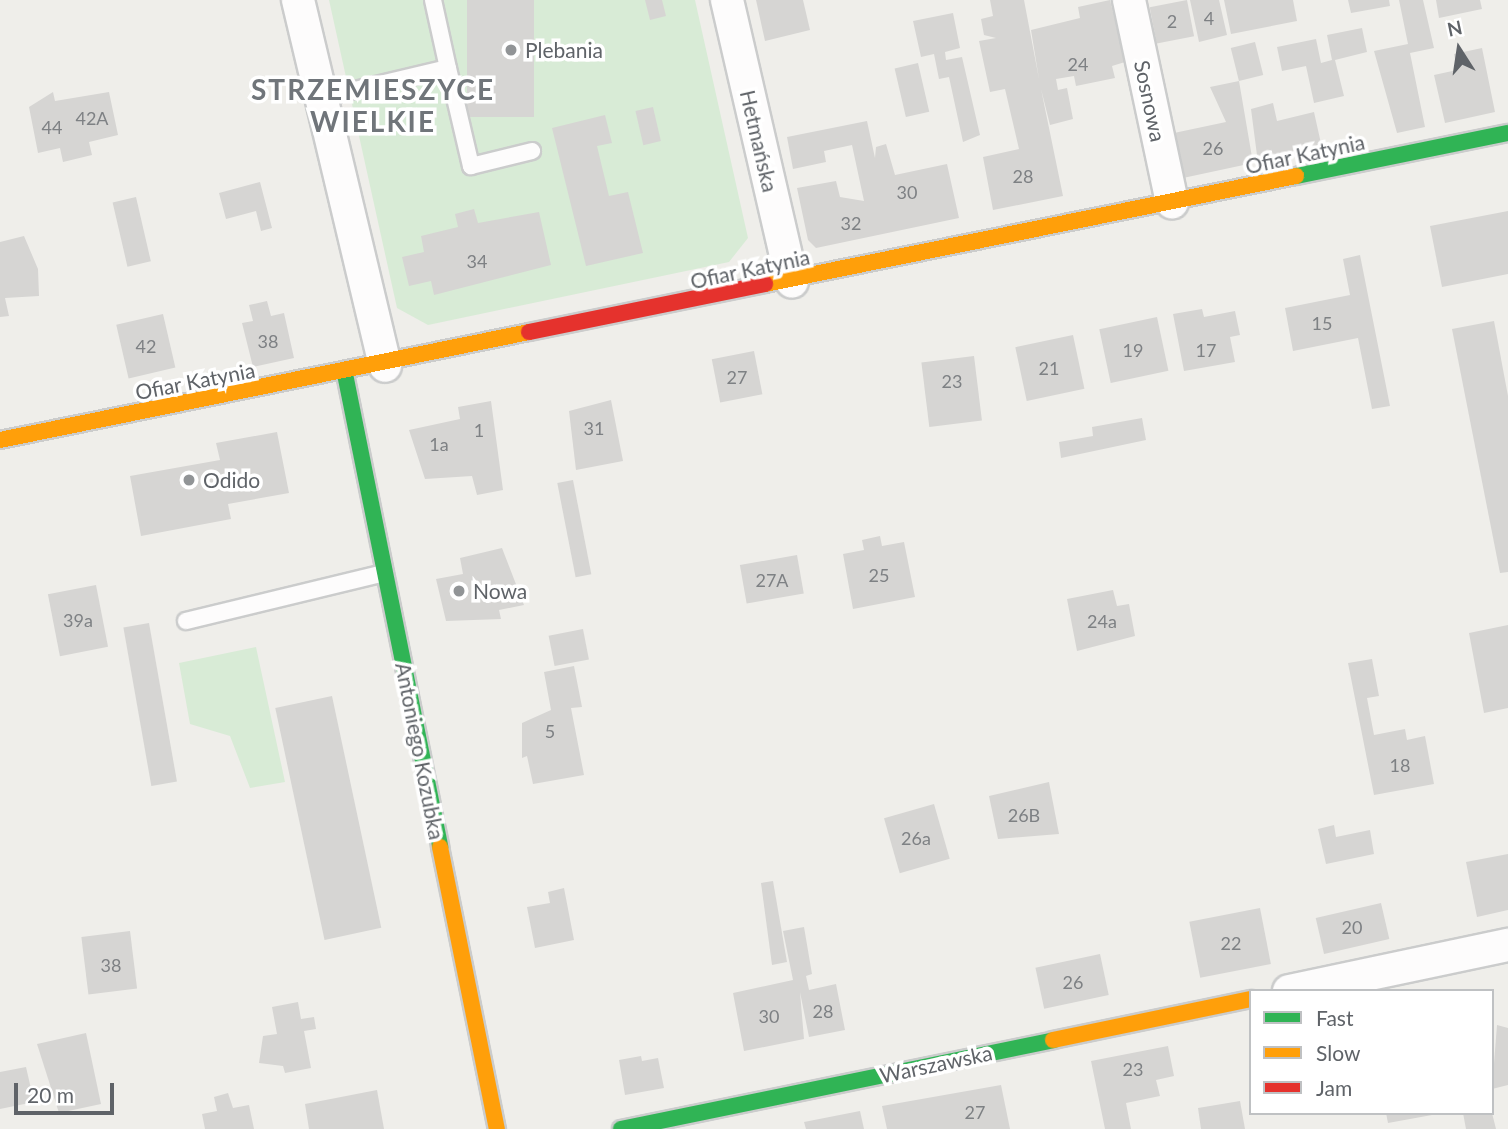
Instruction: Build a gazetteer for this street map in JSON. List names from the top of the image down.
{
  "streets": {
    "street": [
      "Sosnowa",
      "Hetmańska",
      "Ofiar Katynia",
      "Antoniego Kozubka",
      "Warszawska"
    ]
  },
  "crossings": [
    ["Sosnowa", "Ofiar Katynia"],
    ["Hetmańska", "Ofiar Katynia"],
    ["Ofiar Katynia", "Antoniego Kozubka"]
  ],
  "districts": ["STRZEMIESZYCE WIELKIE"],
  "places": ["Plebania", "Odido", "Nowa"],
  "house_numbers": [
    "4",
    "2",
    "24",
    "42A",
    "44",
    "26",
    "28",
    "30",
    "32",
    "34",
    "15",
    "38",
    "42",
    "19",
    "17",
    "21",
    "27",
    "23",
    "31",
    "1",
    "1a",
    "25",
    "27A",
    "39a",
    "24a",
    "5",
    "18",
    "26B",
    "26a",
    "20",
    "22",
    "38",
    "26",
    "28",
    "30",
    "23",
    "27"
  ],
  "legend": ["Fast", "Slow", "Jam"],
  "scale_bar": "20 m",
  "north": "top"
}
